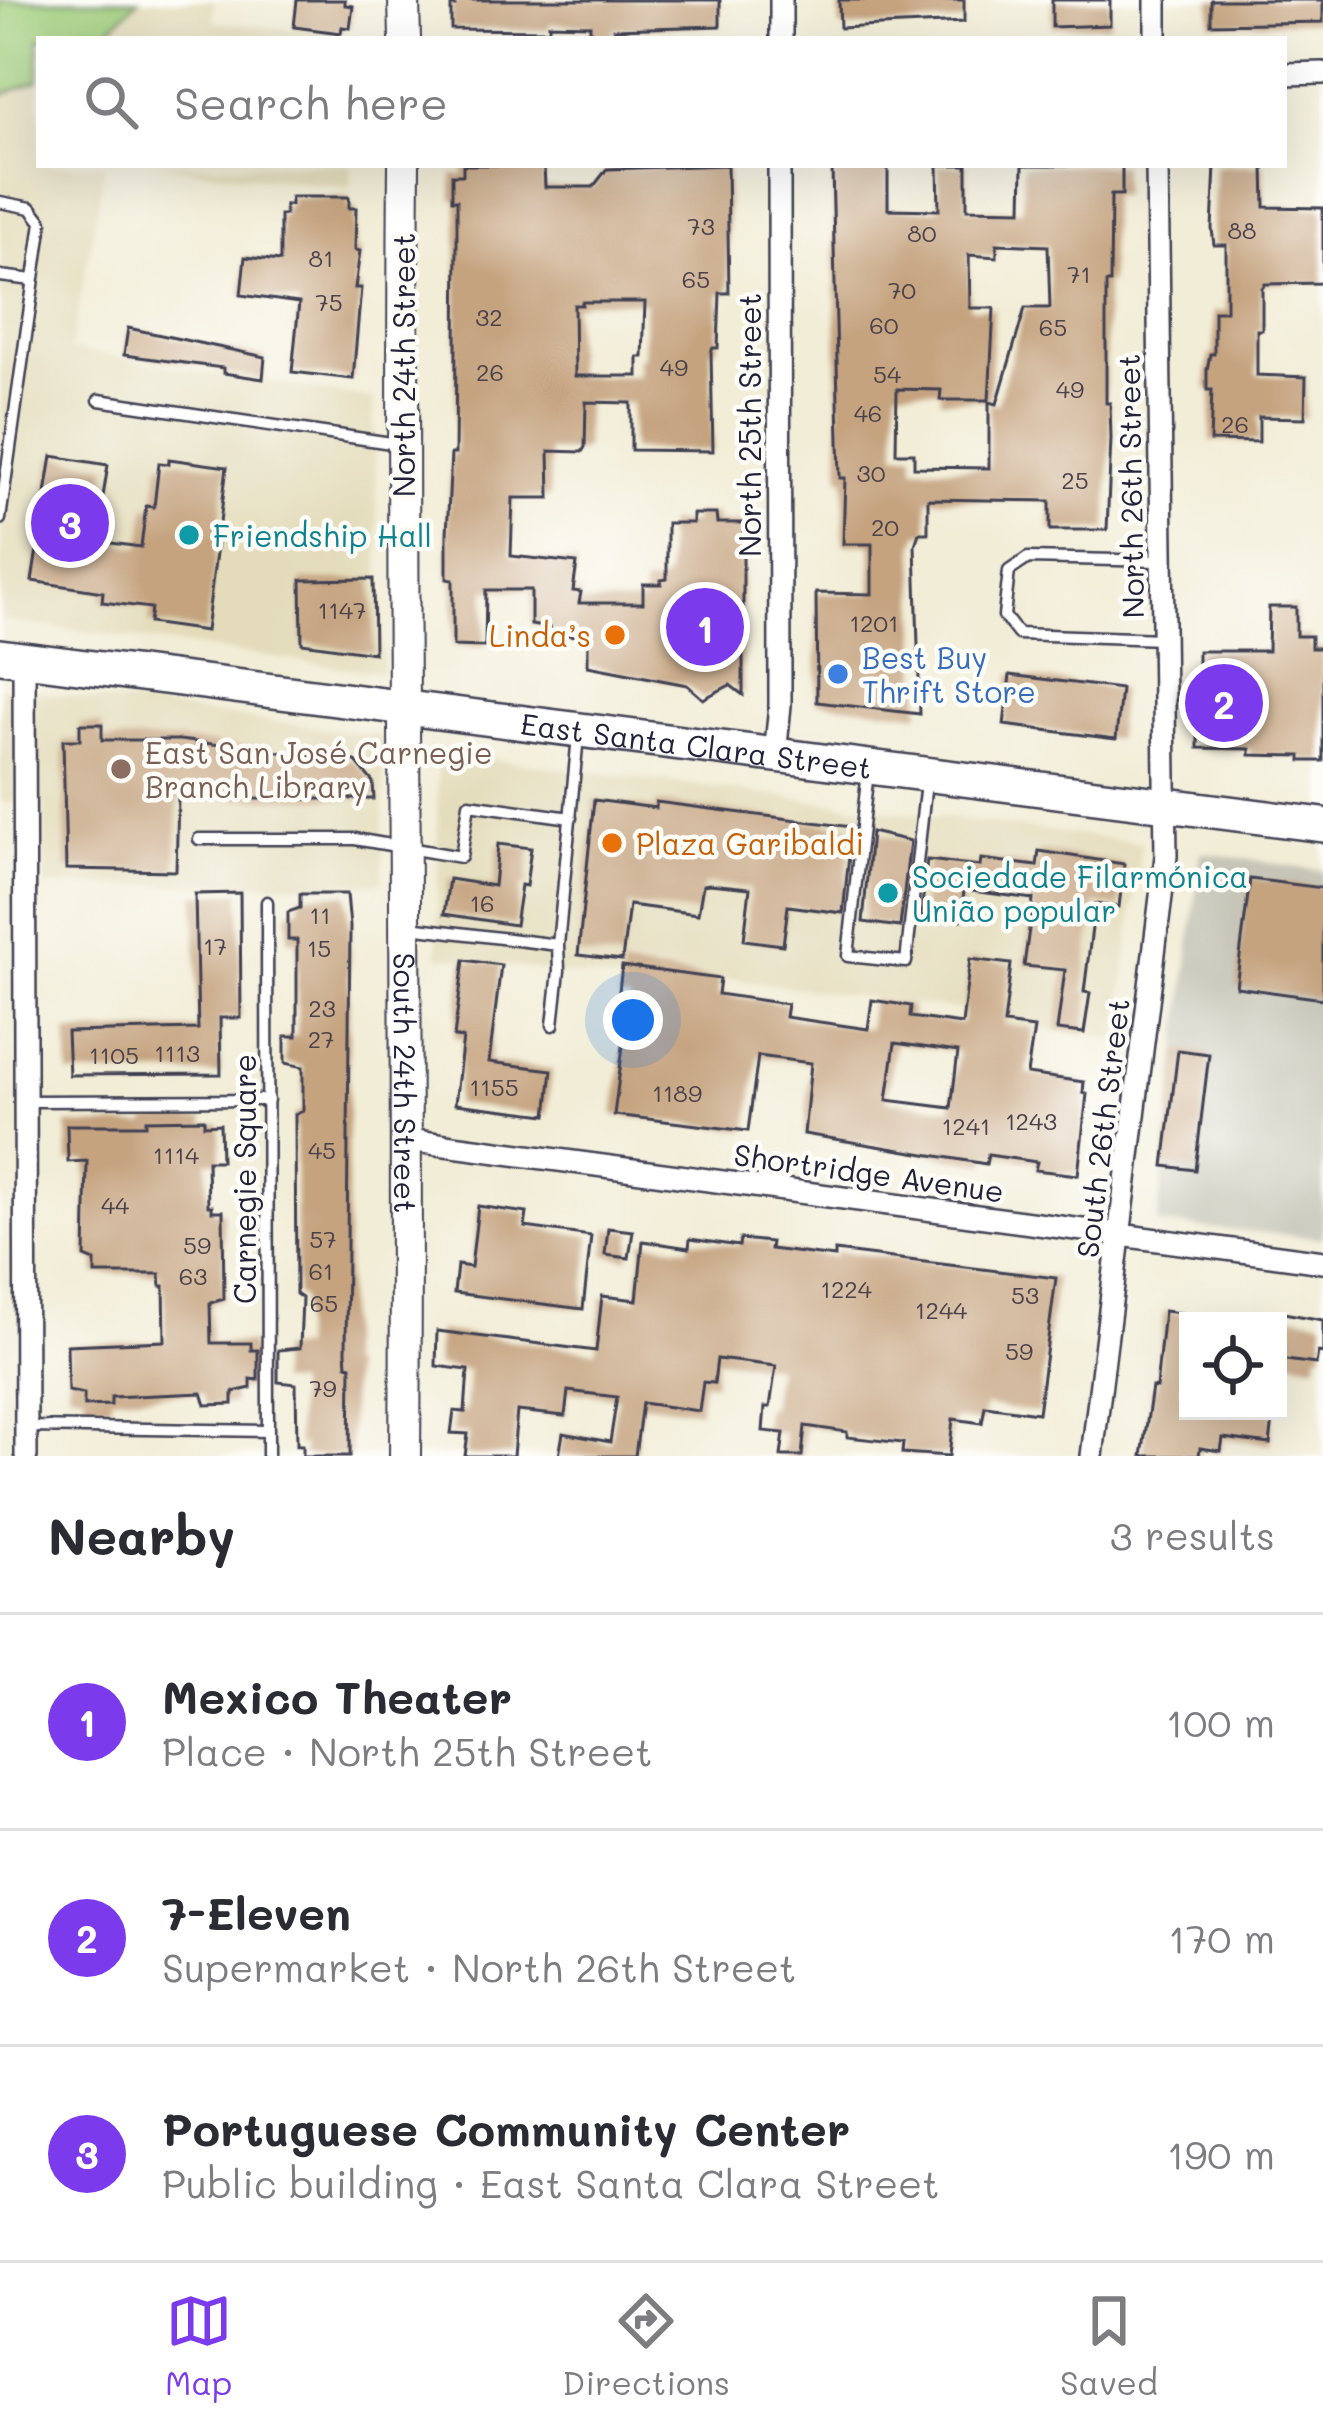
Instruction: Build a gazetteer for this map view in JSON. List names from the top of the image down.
{
  "streets": {
    "main road": ["North 24th Street", "East Santa Clara Street", "South 24th Street"],
    "street": [
      "North 25th Street",
      "North 26th Street",
      "South 26th Street",
      "Shortridge Avenue"
    ],
    "lane": ["Carnegie Square"]
  },
  "crossings": [
    ["North 24th Street", "East Santa Clara Street"],
    ["North 24th Street", "South 24th Street"],
    ["North 25th Street", "East Santa Clara Street"],
    ["North 26th Street", "East Santa Clara Street"],
    ["North 26th Street", "South 26th Street"],
    ["East Santa Clara Street", "South 24th Street"],
    ["East Santa Clara Street", "South 26th Street"],
    ["South 24th Street", "Shortridge Avenue"],
    ["South 26th Street", "Shortridge Avenue"]
  ],
  "places": [
    "Friendship Hall",
    "Linda’s",
    "Best Buy Thrift Store",
    "East San José Carnegie Branch Library",
    "Plaza Garibaldi",
    "Sociedade Filarmónica União popular"
  ],
  "house_numbers": [
    "73",
    "88",
    "80",
    "81",
    "71",
    "65",
    "70",
    "75",
    "32",
    "60",
    "65",
    "49",
    "26",
    "54",
    "49",
    "46",
    "26",
    "30",
    "25",
    "20",
    "1147",
    "1201",
    "16",
    "11",
    "17",
    "15",
    "23",
    "27",
    "1113",
    "1105",
    "1155",
    "1189",
    "1243",
    "1241",
    "45",
    "1114",
    "44",
    "57",
    "59",
    "61",
    "63",
    "1224",
    "53",
    "65",
    "1244",
    "59",
    "79"
  ],
  "page": {
    "search": "Search here",
    "pins": ["3", "1", "2"],
    "heading": ["Nearby", "3 results"],
    "list": [
      {
        "mark": "1",
        "name": "Mexico Theater",
        "note": "Place · North 25th Street",
        "value": "100 m"
      },
      {
        "mark": "2",
        "name": "7-Eleven",
        "note": "Supermarket · North 26th Street",
        "value": "170 m"
      },
      {
        "mark": "3",
        "name": "Portuguese Community Center",
        "note": "Public building · East Santa Clara Street",
        "value": "190 m"
      }
    ],
    "nav": ["Map", "Directions", "Saved"]
  }
}
